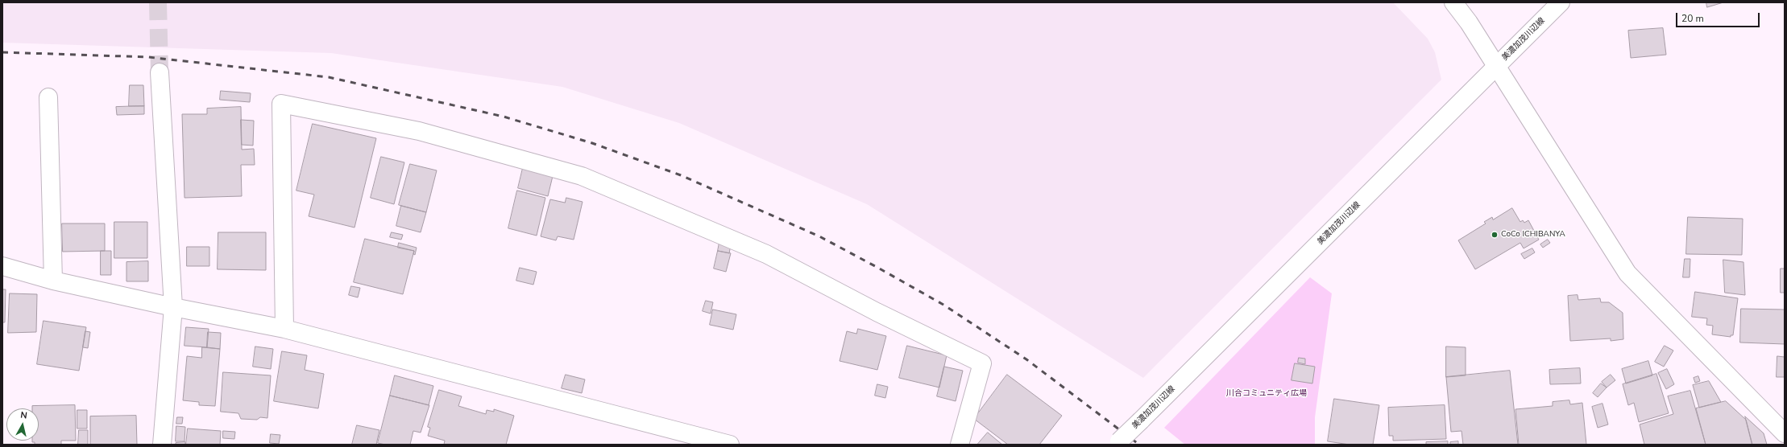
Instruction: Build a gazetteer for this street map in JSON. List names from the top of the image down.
{
  "streets": {
    "street": ["美濃加茂川辺線"]
  },
  "parks": ["川合コミュニティ広場"],
  "places": ["CoCo ICHIBANYA"],
  "scale_bar": "20 m",
  "north": "top"
}
